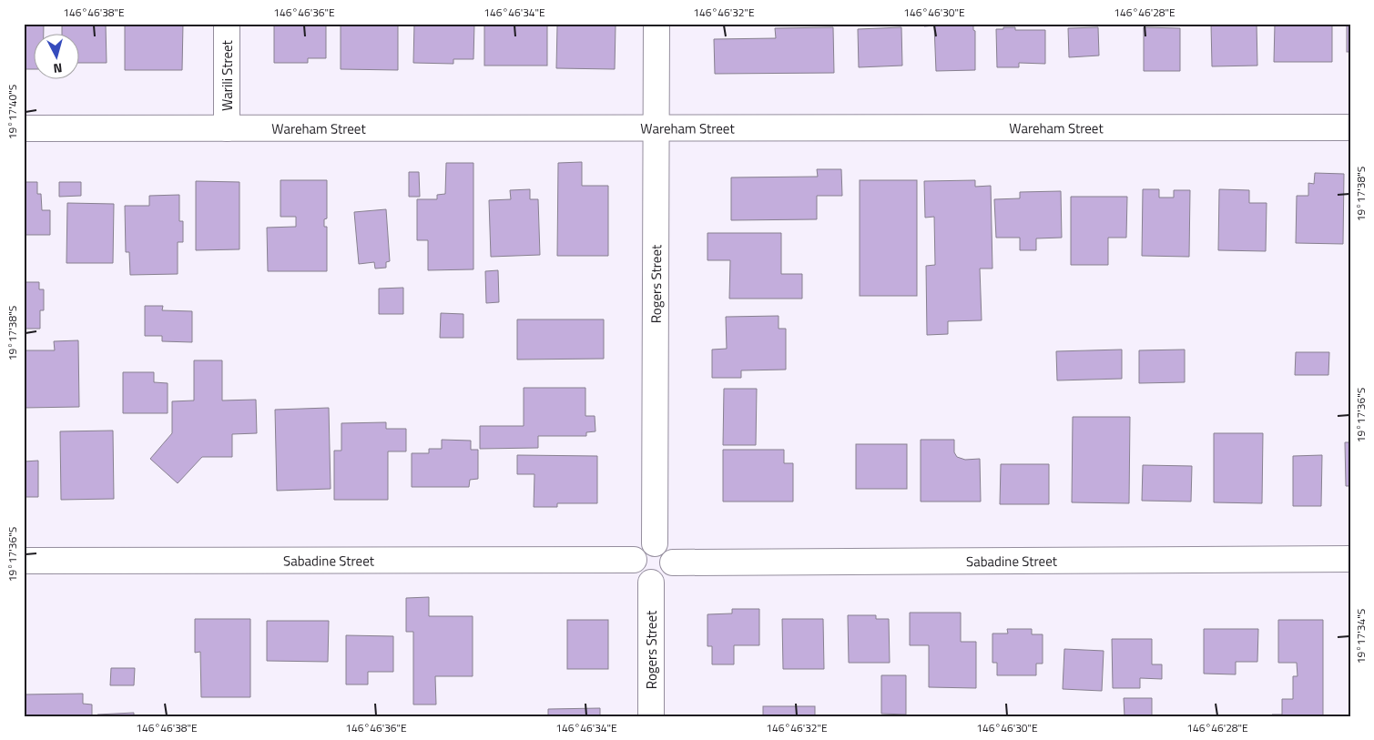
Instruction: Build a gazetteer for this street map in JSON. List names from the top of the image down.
{
  "streets": {
    "street": [
      "Warili Street",
      "Wareham Street",
      "Rogers Street",
      "Sabadine Street"
    ]
  },
  "crossings": [
    ["Warili Street", "Wareham Street"],
    ["Wareham Street", "Rogers Street"],
    ["Rogers Street", "Sabadine Street"]
  ],
  "north": "bottom",
  "coordinates": [
    "146°46'38\"E",
    "146°46'36\"E",
    "146°46'34\"E",
    "146°46'32\"E",
    "146°46'30\"E",
    "146°46'28\"E",
    "19°17'40\"S",
    "19°17'38\"S",
    "19°17'36\"S",
    "19°17'34\"S"
  ]
}
